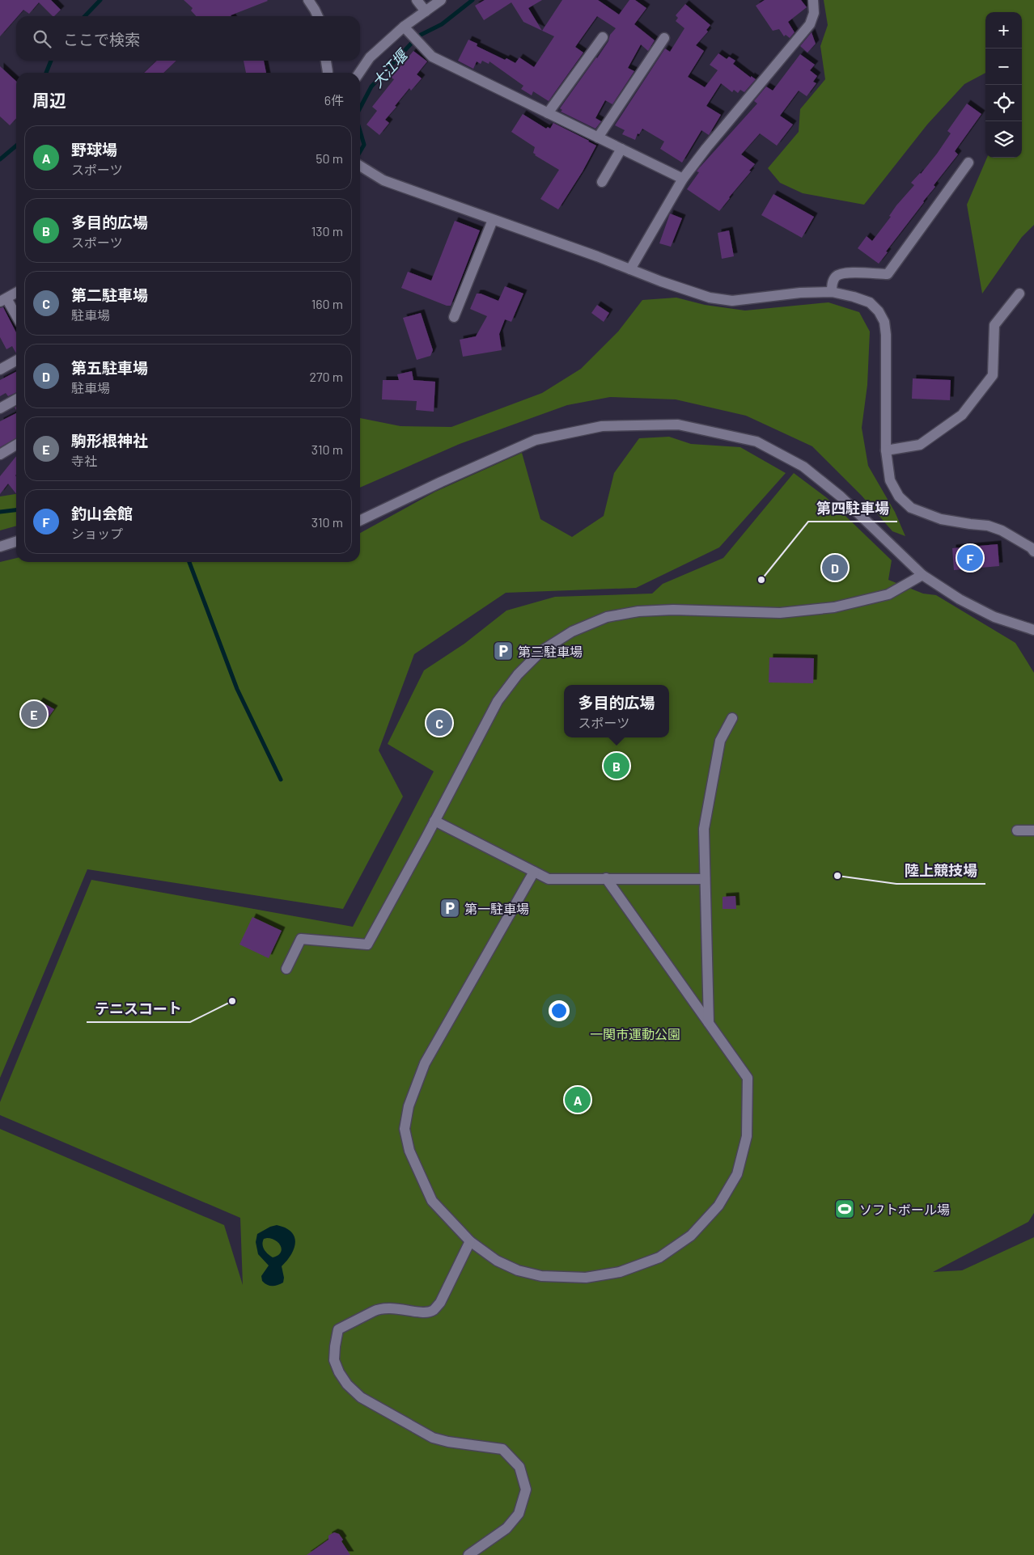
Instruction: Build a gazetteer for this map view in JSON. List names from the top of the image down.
{
  "water": ["大江堰"],
  "parks": ["一関市運動公園"],
  "places": {
    "other": ["第四駐車場", "陸上競技場", "テニスコート"],
    "parking": ["第三駐車場", "第一駐車場"],
    "sports": ["ソフトボール場"]
  },
  "page": {
    "map_buttons": ["+", "−"],
    "search": "ここで検索",
    "heading": ["周辺", "6件"],
    "list": [
      {
        "mark": "A",
        "name": "野球場",
        "note": "スポーツ",
        "value": "50 m"
      },
      {
        "mark": "B",
        "name": "多目的広場",
        "note": "スポーツ",
        "value": "130 m"
      },
      {
        "mark": "C",
        "name": "第二駐車場",
        "note": "駐車場",
        "value": "160 m"
      },
      {
        "mark": "D",
        "name": "第五駐車場",
        "note": "駐車場",
        "value": "270 m"
      },
      {
        "mark": "E",
        "name": "駒形根神社",
        "note": "寺社",
        "value": "310 m"
      },
      {
        "mark": "F",
        "name": "釣山会館",
        "note": "ショップ",
        "value": "310 m"
      }
    ],
    "pins": [
      "F",
      "D",
      "E",
      "C",
      "B",
      "A"
    ],
    "popup": ["多目的広場", "スポーツ"]
  }
}
